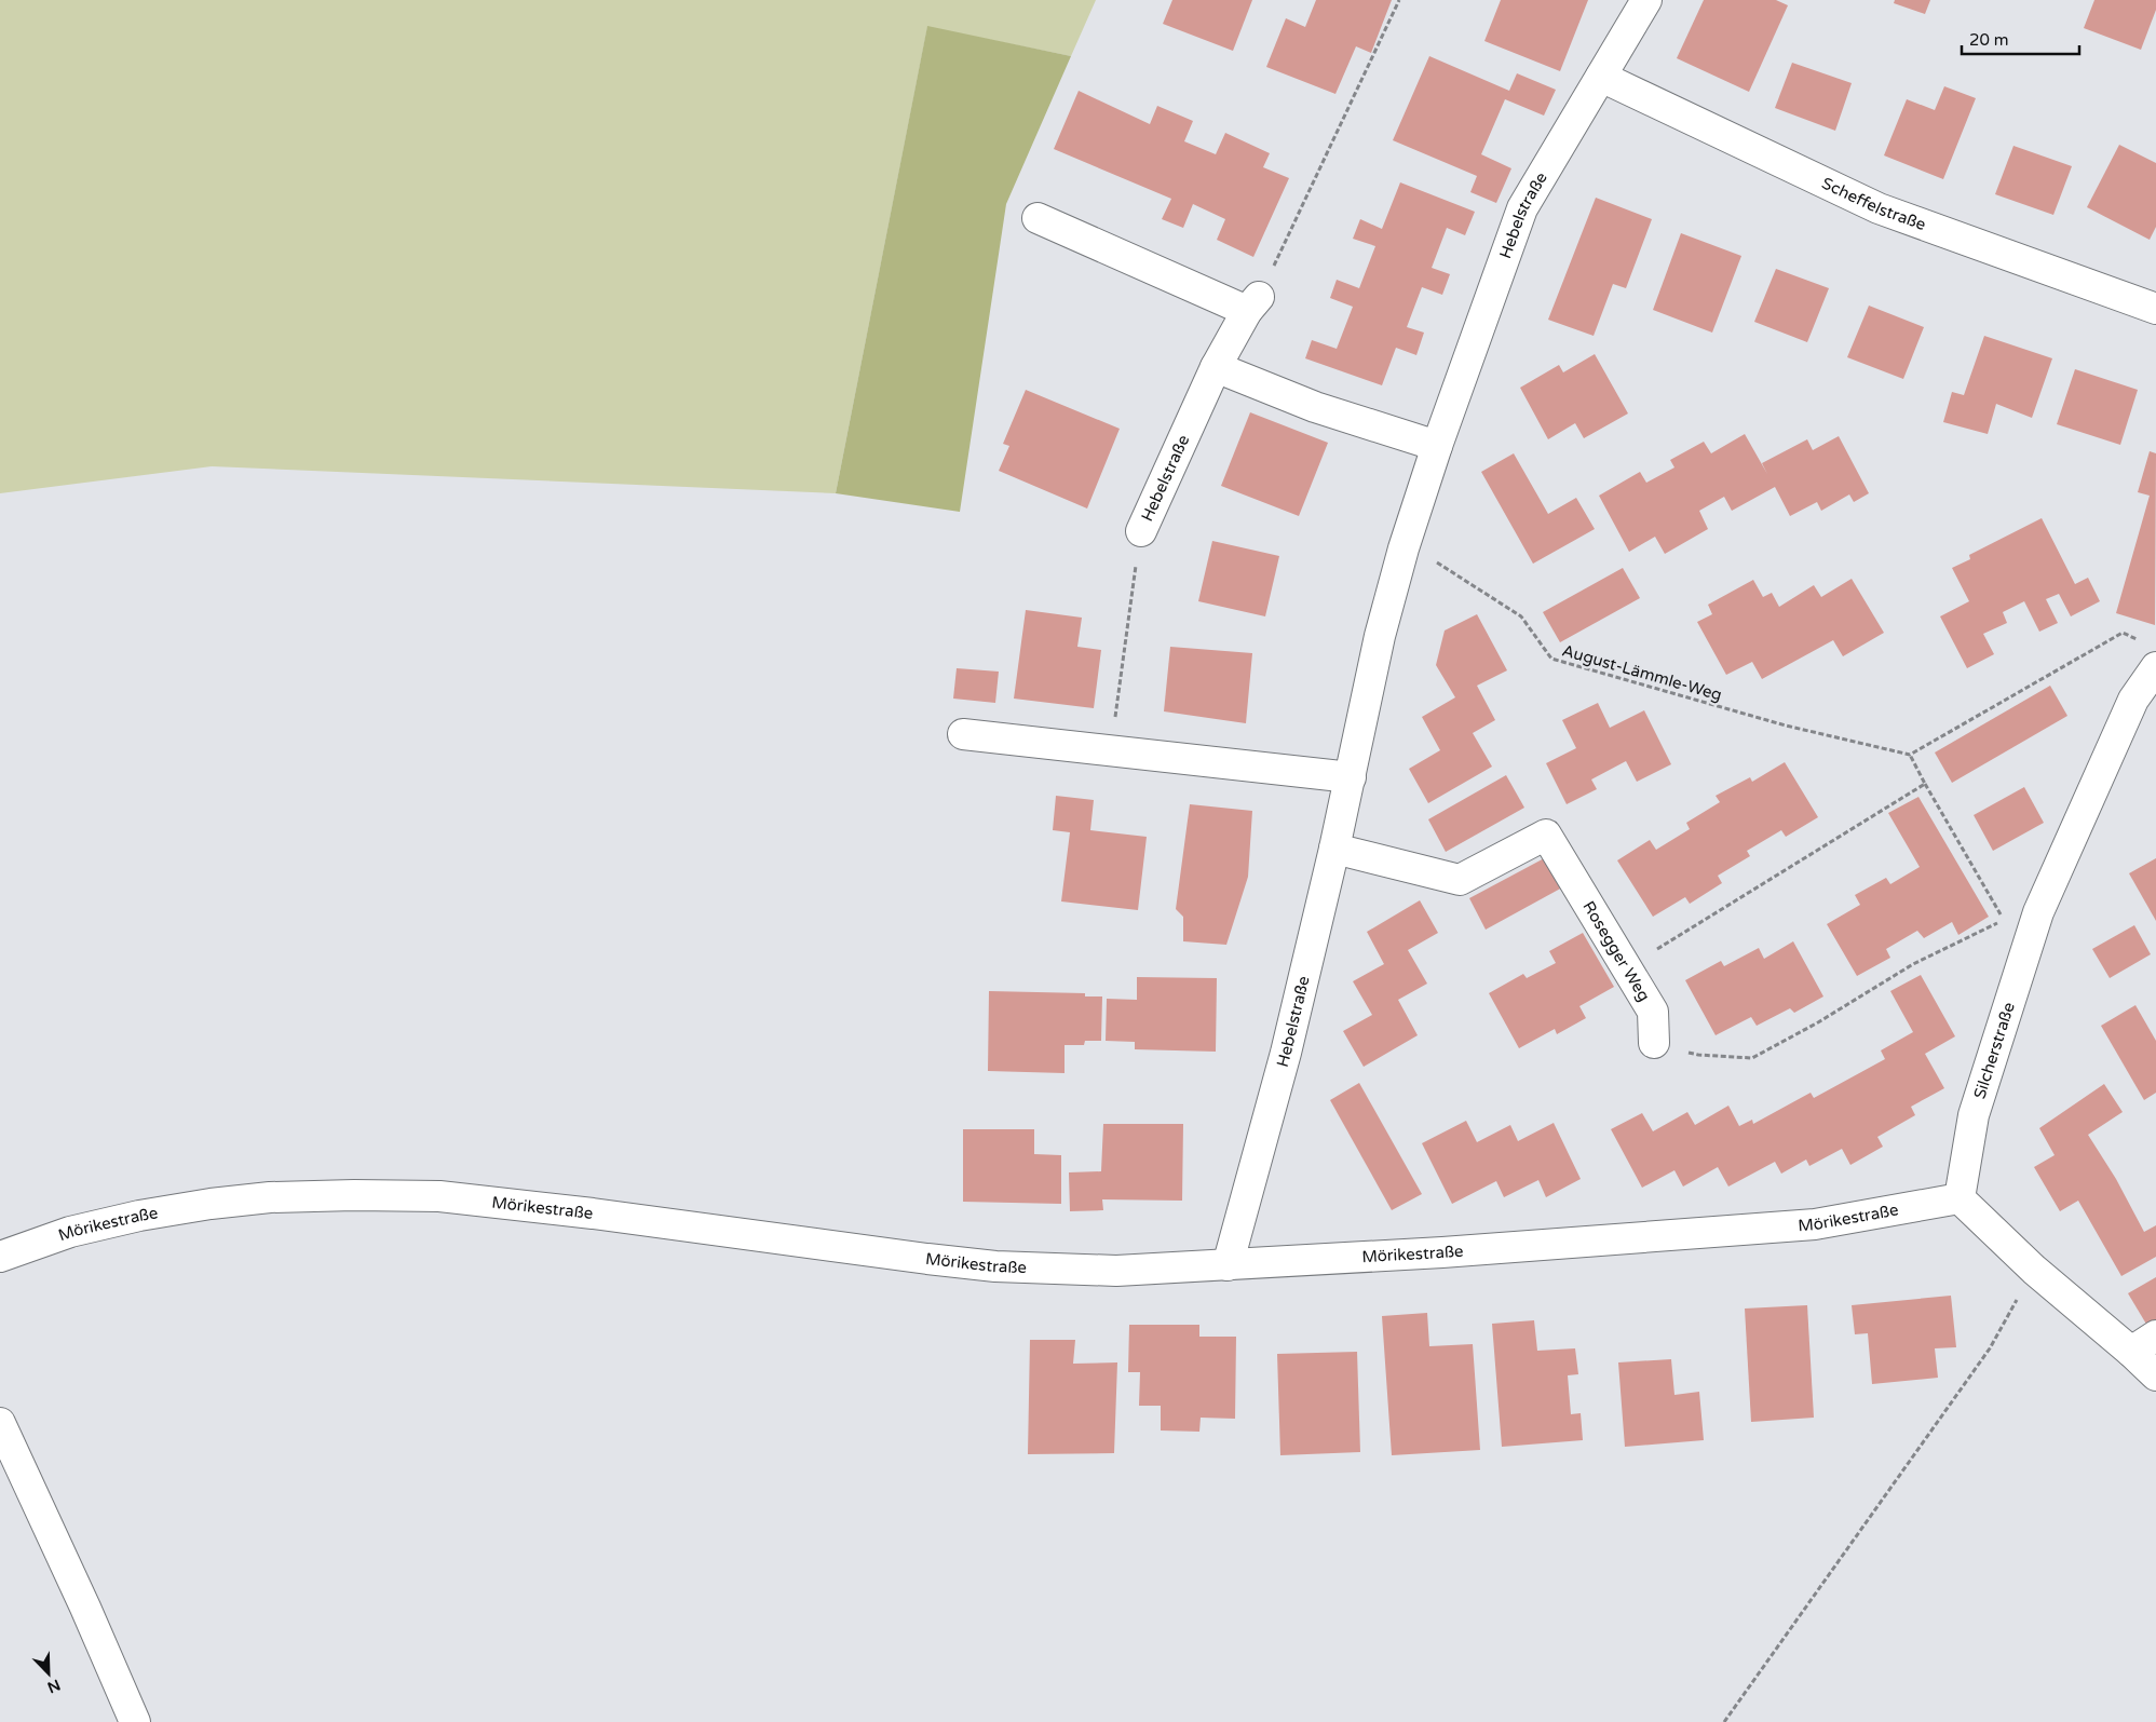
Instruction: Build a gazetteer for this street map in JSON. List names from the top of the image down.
{
  "streets": {
    "street": [
      "Scheffelstraße",
      "Hebelstraße",
      "Rosegger Weg",
      "Silcherstraße",
      "Mörikestraße"
    ],
    "path": ["August-Lämmle-Weg"]
  },
  "crossings": [
    ["Scheffelstraße", "Hebelstraße"],
    ["Hebelstraße", "August-Lämmle-Weg"],
    ["Hebelstraße", "Rosegger Weg"],
    ["Hebelstraße", "Mörikestraße"],
    ["Silcherstraße", "Mörikestraße"]
  ],
  "scale_bar": "20 m",
  "north": "bottom right"
}
